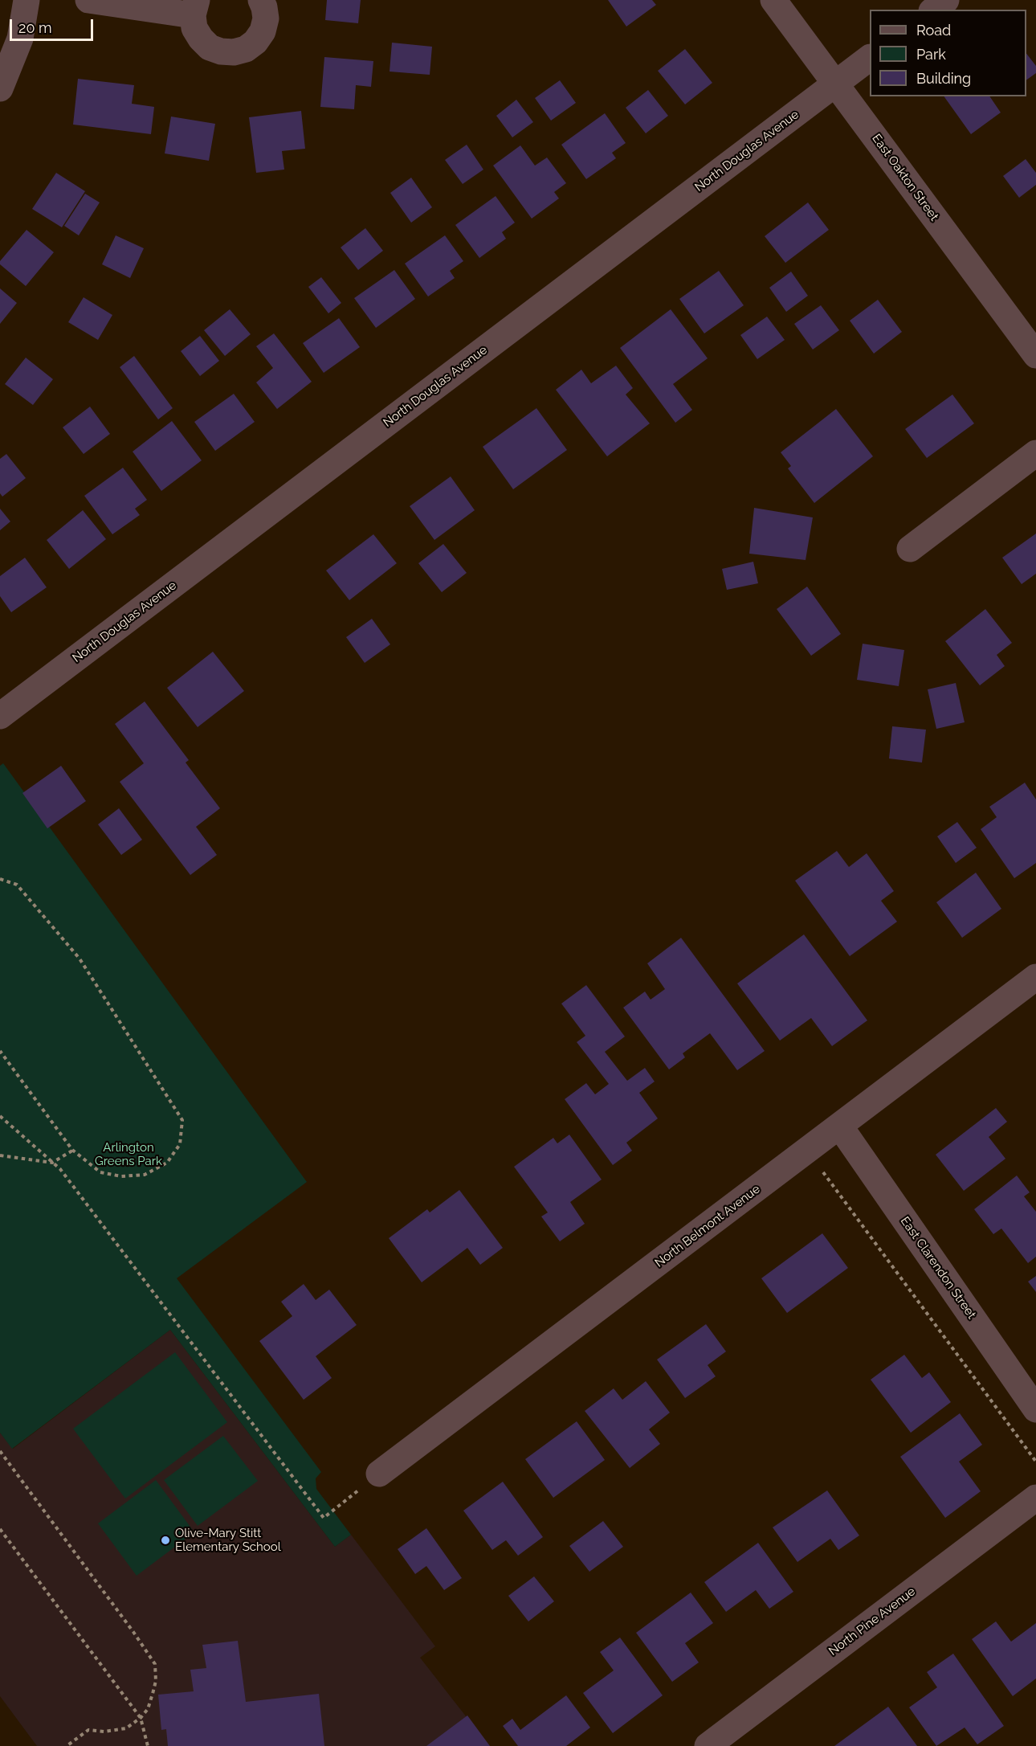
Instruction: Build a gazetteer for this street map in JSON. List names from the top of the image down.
{
  "streets": {
    "street": [
      "North Douglas Avenue",
      "East Oakton Street",
      "North Belmont Avenue",
      "East Clarendon Street",
      "North Pine Avenue"
    ]
  },
  "crossings": [
    ["North Douglas Avenue", "East Oakton Street"],
    ["North Belmont Avenue", "East Clarendon Street"]
  ],
  "parks": ["Arlington Greens Park"],
  "places": ["Olive-Mary Stitt Elementary School"],
  "legend": ["Road", "Park", "Building"],
  "scale_bar": "20 m"
}
